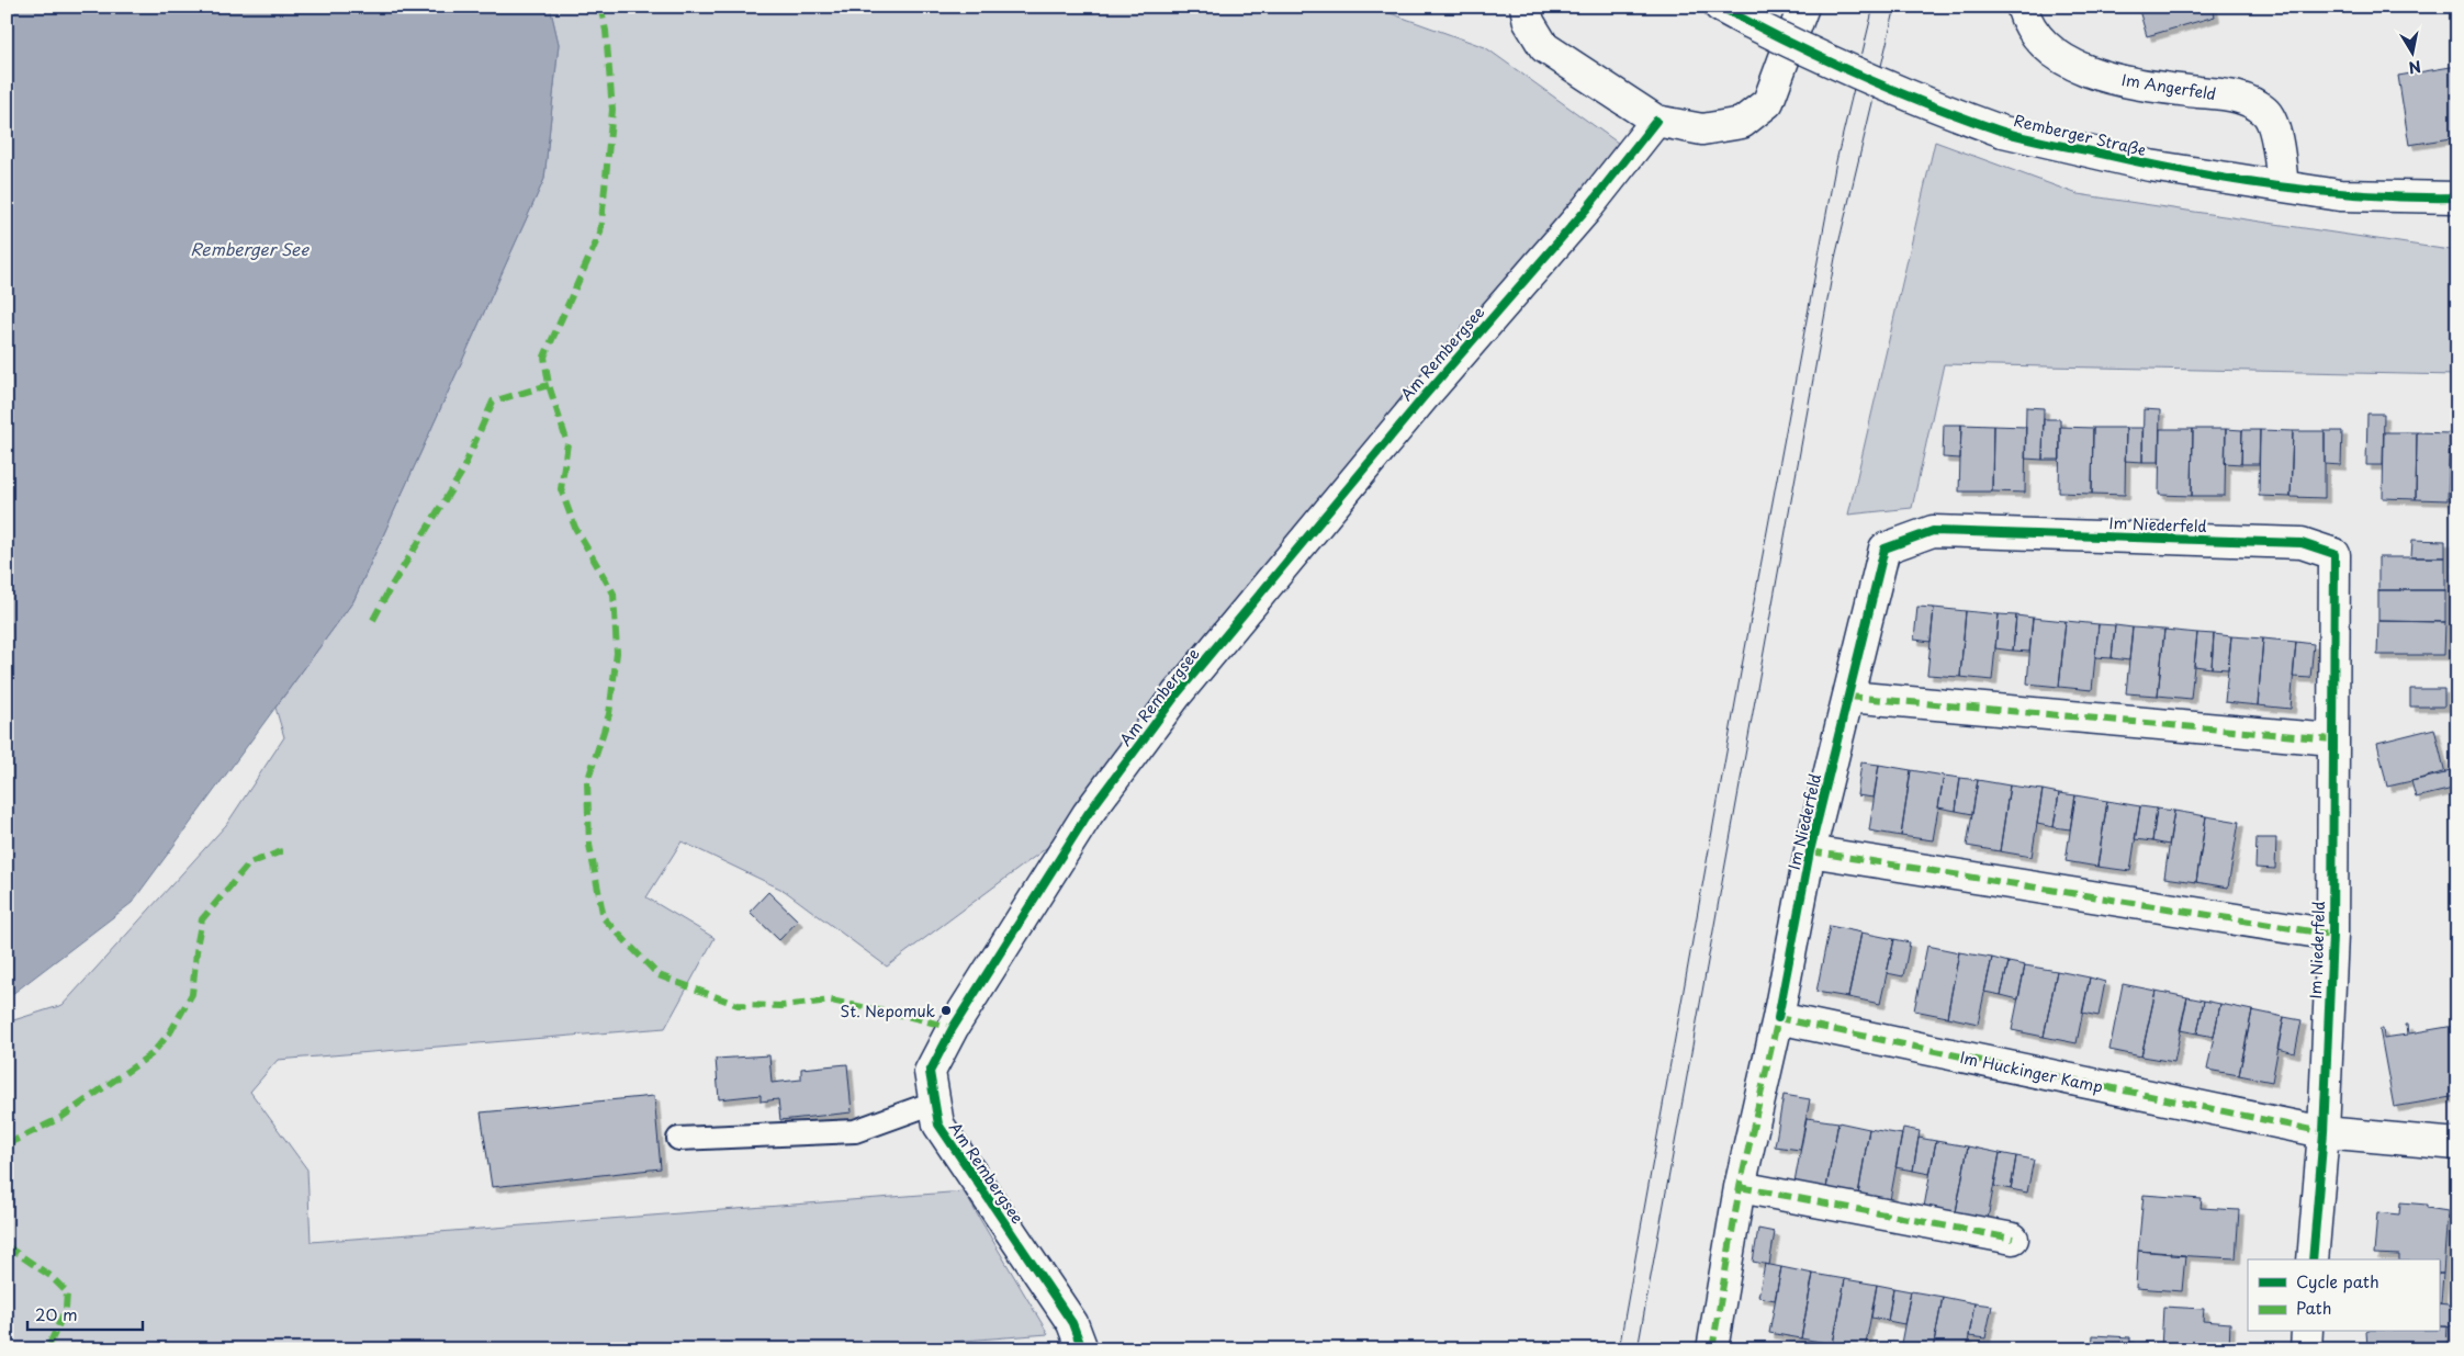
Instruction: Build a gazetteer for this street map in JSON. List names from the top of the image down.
{
  "streets": {
    "street": [
      "Im Angerfeld",
      "Remberger Straße",
      "Am Rembergsee",
      "Im Niederfeld",
      "Im Huckinger Kamp"
    ]
  },
  "crossings": [
    ["Im Angerfeld", "Remberger Straße"],
    ["Im Niederfeld", "Im Huckinger Kamp"]
  ],
  "water": ["Remberger See"],
  "places": ["St. Nepomuk"],
  "legend": ["Cycle path", "Path"],
  "scale_bar": "20 m",
  "north": "bottom"
}
